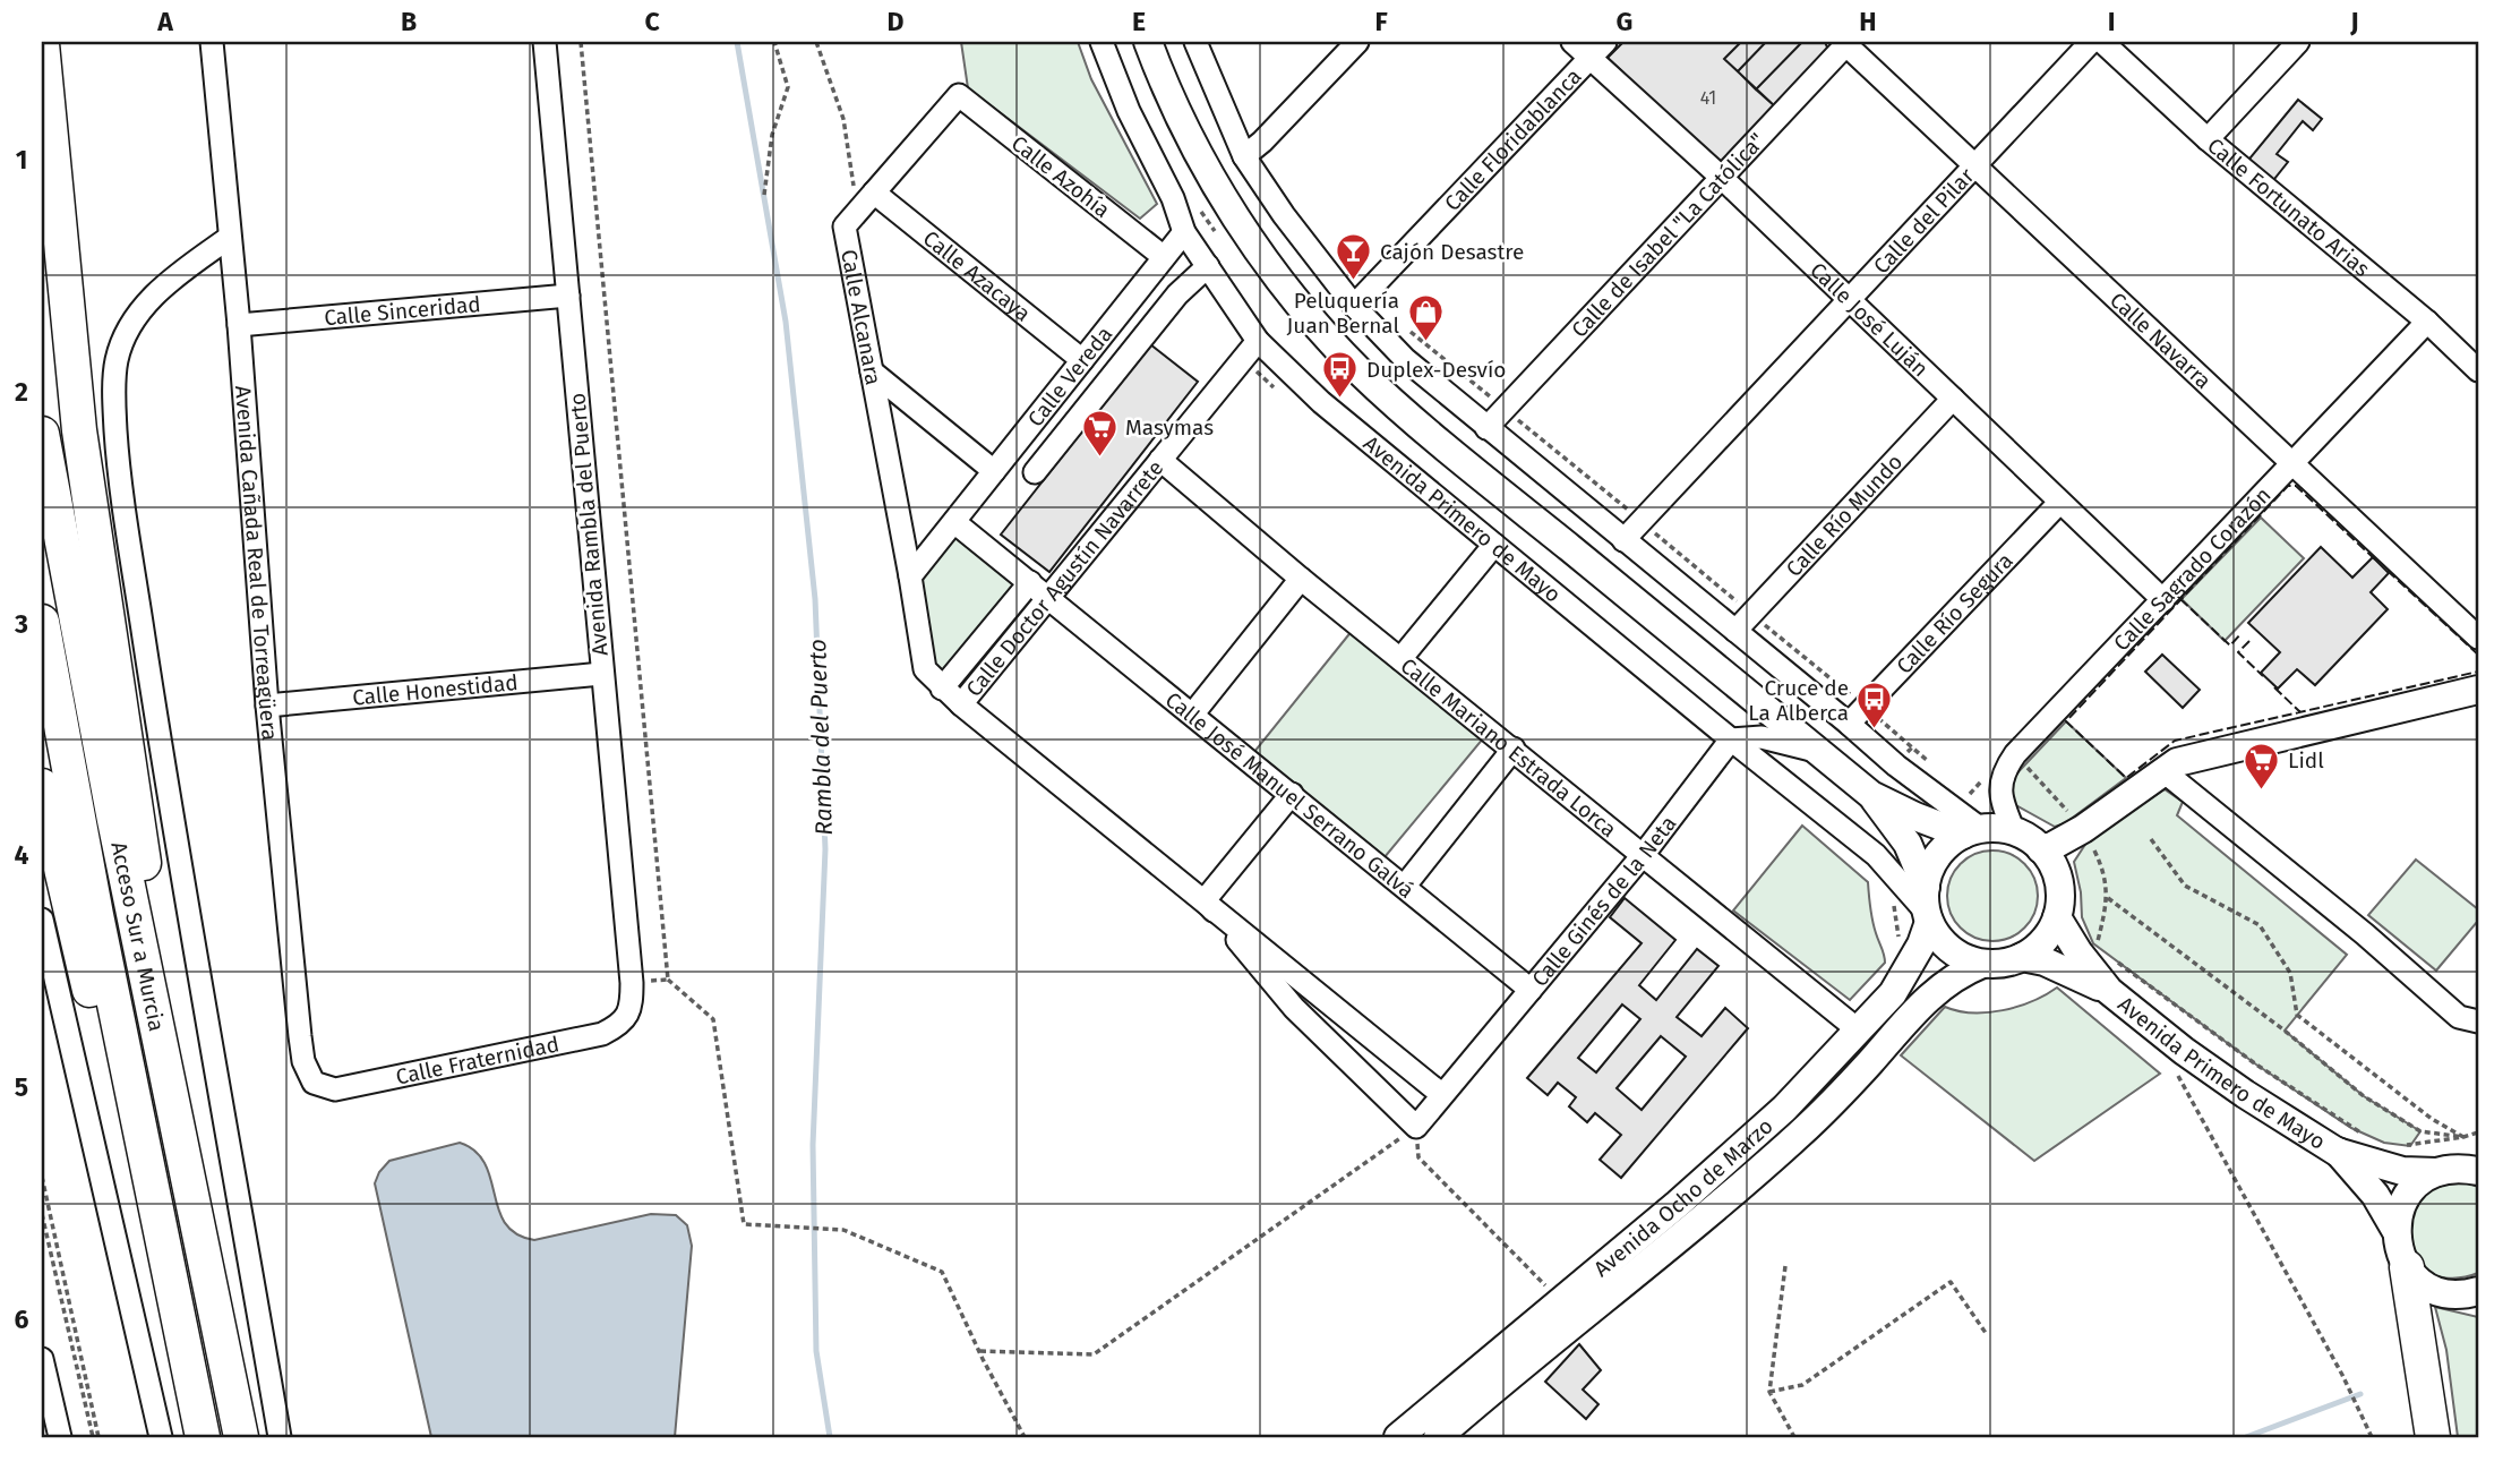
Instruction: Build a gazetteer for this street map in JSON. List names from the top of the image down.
{
  "streets": {
    "highway": ["Acceso Sur a Murcia"],
    "main road": ["Avenida Primero de Mayo", "Avenida Ocho de Marzo"],
    "street": [
      "Calle Floridablanca",
      "Calle Azohía",
      "Calle Fortunato Arias",
      "Calle del Pilar",
      "Calle de Isabel \"La Católica\"",
      "Calle Azacaya",
      "Calle Sinceridad",
      "Calle Alcanara",
      "Calle José Luján",
      "Calle Navarra",
      "Calle Vereda",
      "Calle Río Mundo",
      "Avenida Rambla del Puerto",
      "Avenida Cañada Real de Torreagüera",
      "Calle Sagrado Corazón",
      "Calle Doctor Agustín Navarrete",
      "Calle Río Segura",
      "Calle Honestidad",
      "Calle Mariano Estrada Lorca",
      "Calle José Manuel Serrano Galvá",
      "Calle Ginés de la Neta",
      "Calle Fraternidad"
    ]
  },
  "crossings": [
    ["Calle Floridablanca", "Calle José Luján"],
    ["Calle Azohía", "Calle Alcanara"],
    ["Calle Azohía", "Calle Vereda"],
    ["Calle Fortunato Arias", "Calle Sagrado Corazón"],
    ["Calle del Pilar", "Calle José Luján"],
    ["Calle del Pilar", "Calle Navarra"],
    ["Calle de Isabel \"La Católica\"", "Calle José Luján"],
    ["Calle de Isabel \"La Católica\"", "Calle Navarra"],
    ["Calle Azacaya", "Calle Alcanara"],
    ["Calle Azacaya", "Calle Vereda"],
    ["Calle Sinceridad", "Avenida Rambla del Puerto"],
    ["Calle Sinceridad", "Avenida Cañada Real de Torreagüera"],
    ["Calle Alcanara", "Calle Vereda"],
    ["Calle Alcanara", "Calle Doctor Agustín Navarrete"],
    ["Calle José Luján", "Calle Río Mundo"],
    ["Calle José Luján", "Calle Sagrado Corazón"],
    ["Calle José Luján", "Calle Río Segura"],
    ["Calle Navarra", "Calle Sagrado Corazón"],
    ["Calle Vereda", "Avenida Primero de Mayo"],
    ["Calle Vereda", "Calle José Manuel Serrano Galvá"],
    ["Avenida Primero de Mayo", "Calle Sagrado Corazón"],
    ["Avenida Primero de Mayo", "Calle Doctor Agustín Navarrete"],
    ["Avenida Primero de Mayo", "Calle Ginés de la Neta"],
    ["Avenida Primero de Mayo", "Avenida Ocho de Marzo"],
    ["Avenida Rambla del Puerto", "Calle Honestidad"],
    ["Avenida Rambla del Puerto", "Calle Fraternidad"],
    ["Avenida Cañada Real de Torreagüera", "Calle Honestidad"],
    ["Avenida Cañada Real de Torreagüera", "Calle Fraternidad"],
    ["Calle Sagrado Corazón", "Avenida Ocho de Marzo"],
    ["Calle Doctor Agustín Navarrete", "Calle Mariano Estrada Lorca"],
    ["Calle Doctor Agustín Navarrete", "Calle José Manuel Serrano Galvá"],
    ["Calle Doctor Agustín Navarrete", "Calle Ginés de la Neta"],
    ["Calle Mariano Estrada Lorca", "Calle Ginés de la Neta"],
    ["Calle Mariano Estrada Lorca", "Avenida Ocho de Marzo"],
    ["Calle José Manuel Serrano Galvá", "Calle Ginés de la Neta"]
  ],
  "water": ["Rambla del Puerto"],
  "places": {
    "bar": ["Cajón Desastre"],
    "shop": ["Peluquería Juan Bernal"],
    "bus stop": ["Duplex-Desvío", "Cruce de La Alberca"],
    "supermarket": ["Masymas", "Lidl"]
  },
  "house_numbers": ["41"],
  "grid": {
    "columns": [
      "A",
      "B",
      "C",
      "D",
      "E",
      "F",
      "G",
      "H",
      "I",
      "J"
    ],
    "rows": [
      "1",
      "2",
      "3",
      "4",
      "5",
      "6"
    ]
  }
}
